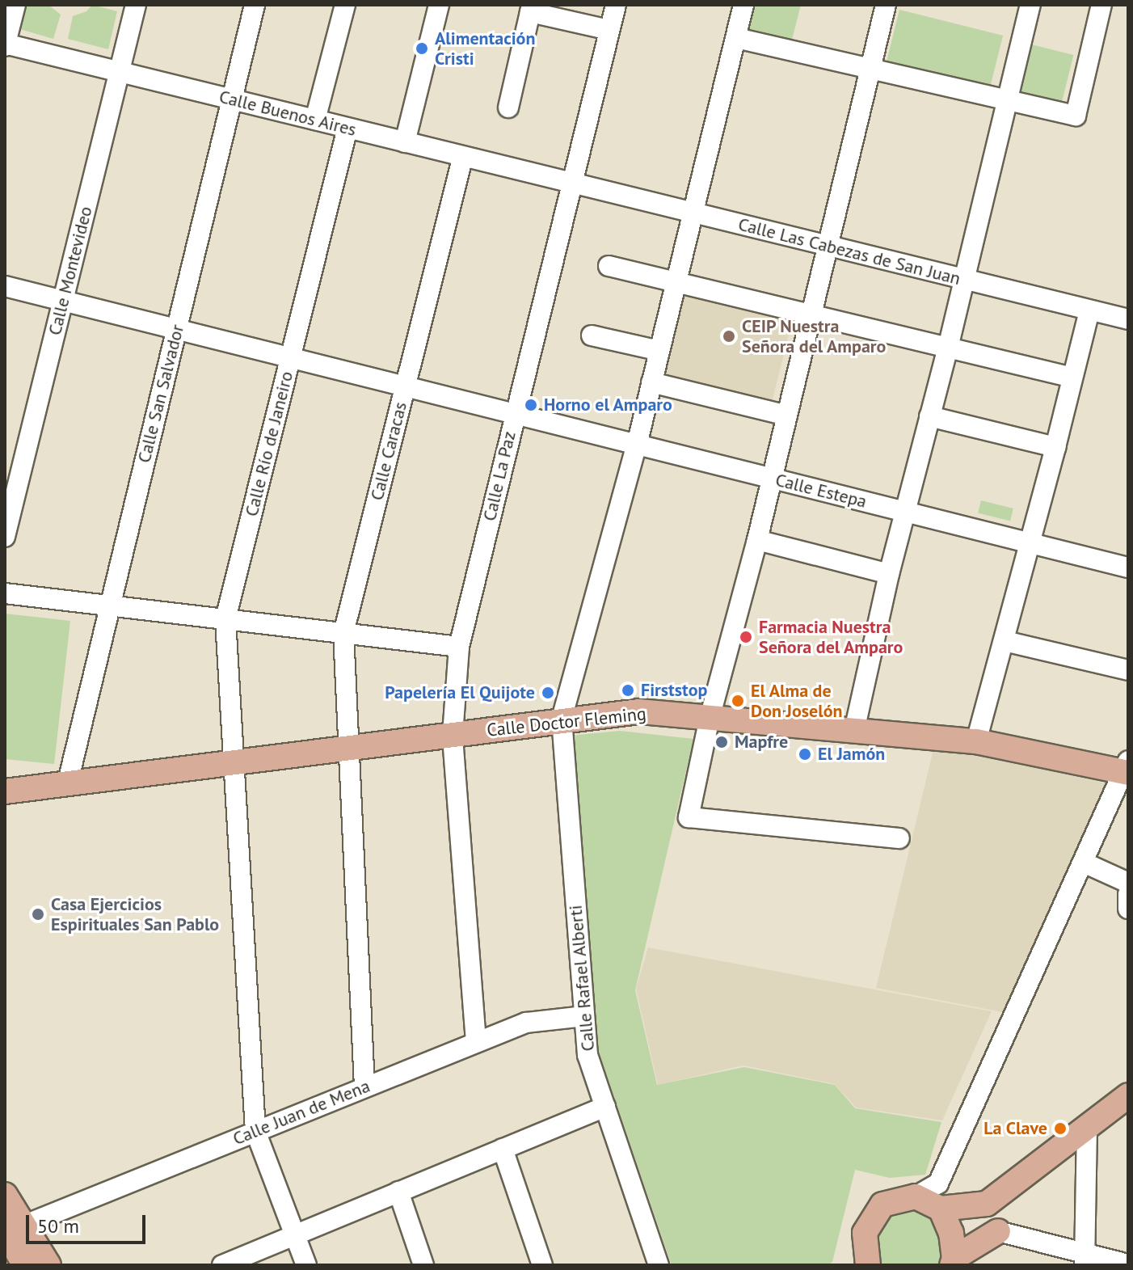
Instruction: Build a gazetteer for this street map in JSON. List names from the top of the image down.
{
  "streets": {
    "main road": ["Calle Doctor Fleming"],
    "street": [
      "Calle Buenos Aires",
      "Calle Las Cabezas de San Juan",
      "Calle Montevideo",
      "Calle San Salvador",
      "Calle Río de Janeiro",
      "Calle Caracas",
      "Calle La Paz",
      "Calle Estepa",
      "Calle Rafael Alberti",
      "Calle Juan de Mena"
    ]
  },
  "crossings": [
    ["Calle Buenos Aires", "Calle Las Cabezas de San Juan"],
    ["Calle Buenos Aires", "Calle Montevideo"],
    ["Calle Buenos Aires", "Calle San Salvador"],
    ["Calle Buenos Aires", "Calle Río de Janeiro"],
    ["Calle Buenos Aires", "Calle Caracas"],
    ["Calle Buenos Aires", "Calle La Paz"],
    ["Calle Las Cabezas de San Juan", "Calle La Paz"],
    ["Calle Las Cabezas de San Juan", "Calle Rafael Alberti"],
    ["Calle Montevideo", "Calle Estepa"],
    ["Calle San Salvador", "Calle Estepa"],
    ["Calle San Salvador", "Calle Doctor Fleming"],
    ["Calle Río de Janeiro", "Calle Estepa"],
    ["Calle Río de Janeiro", "Calle Doctor Fleming"],
    ["Calle Río de Janeiro", "Calle Juan de Mena"],
    ["Calle Caracas", "Calle Estepa"],
    ["Calle Caracas", "Calle Doctor Fleming"],
    ["Calle Caracas", "Calle Juan de Mena"],
    ["Calle La Paz", "Calle Estepa"],
    ["Calle La Paz", "Calle Doctor Fleming"],
    ["Calle La Paz", "Calle Juan de Mena"],
    ["Calle Estepa", "Calle Rafael Alberti"],
    ["Calle Doctor Fleming", "Calle Rafael Alberti"],
    ["Calle Rafael Alberti", "Calle Juan de Mena"]
  ],
  "places": [
    "Alimentación Cristi",
    "CEIP Nuestra Señora del Amparo",
    "Horno el Amparo",
    "Farmacia Nuestra Señora del Amparo",
    "Firststop",
    "Papelería El Quijote",
    "El Alma de Don Joselón",
    "Mapfre",
    "El Jamón",
    "Casa Ejercicios Espirituales San Pablo",
    "La Clave"
  ],
  "scale_bar": "50 m"
}
